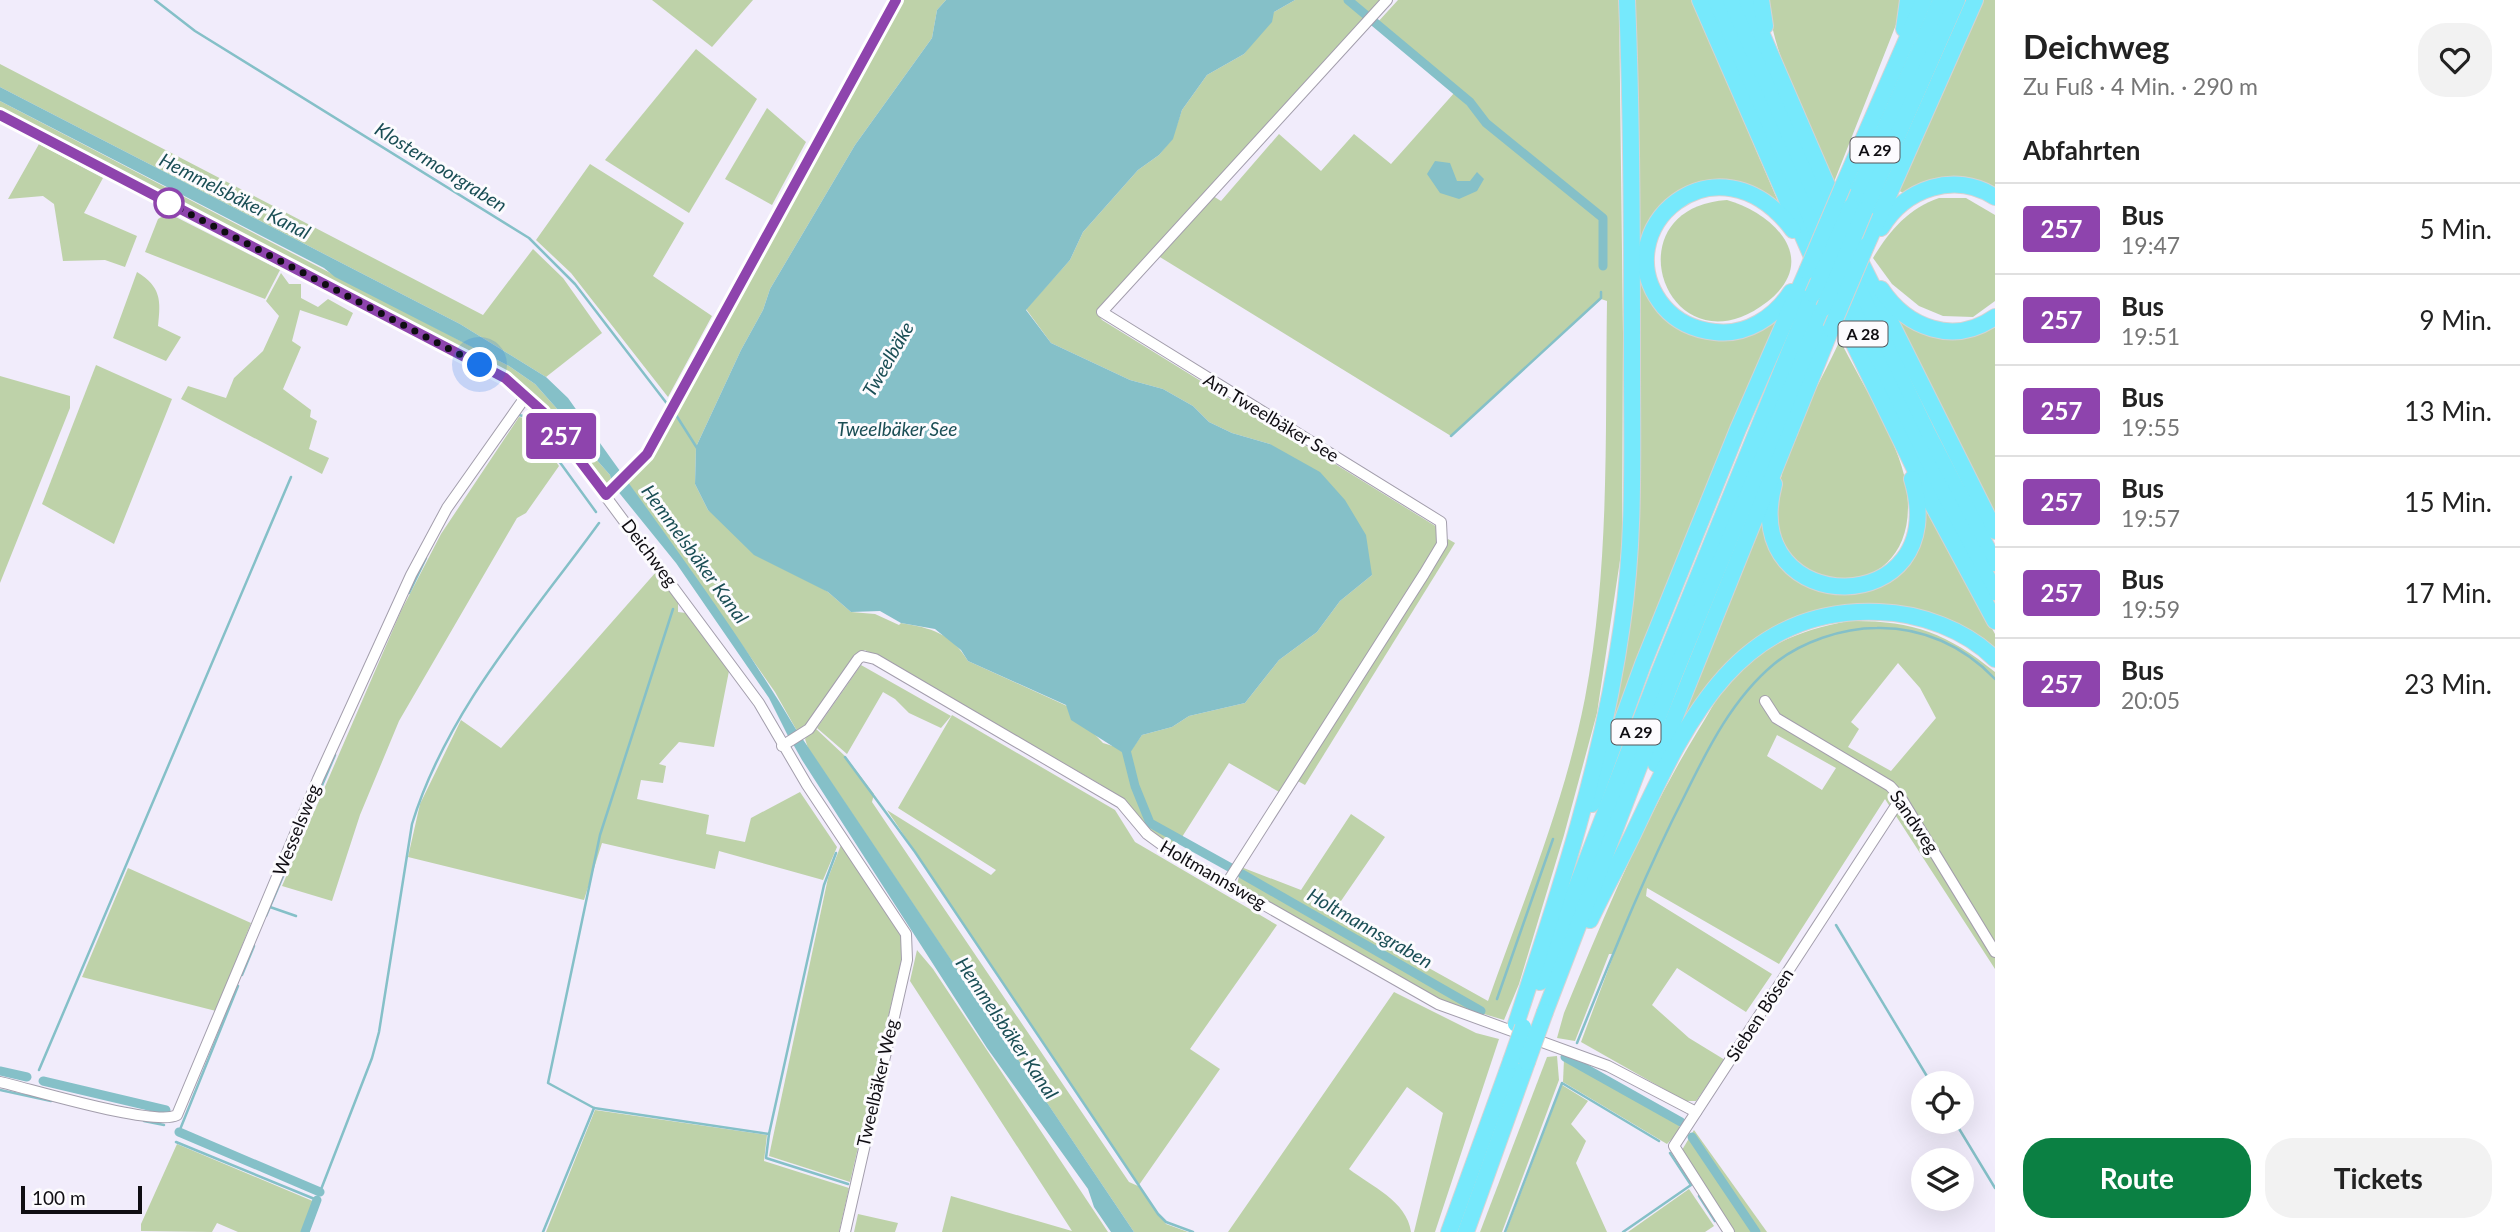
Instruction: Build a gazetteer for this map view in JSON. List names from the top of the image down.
{
  "streets": {
    "highway": ["A 29", "A 28"],
    "street": [
      "Am Tweelbäker See",
      "Deichweg",
      "Sandweg",
      "Wesselsweg",
      "Holtmannsweg",
      "Sieben Bösen",
      "Tweelbäker Weg"
    ]
  },
  "crossings": [
    ["Am Tweelbäker See", "Holtmannsweg"],
    ["Deichweg", "Wesselsweg"],
    ["Deichweg", "Holtmannsweg"],
    ["Deichweg", "Tweelbäker Weg"],
    ["Sandweg", "Sieben Bösen"],
    ["Holtmannsweg", "Sieben Bösen"]
  ],
  "water": [
    "Klostermoorgraben",
    "Hemmelsbäker Kanal",
    "Tweelbäke",
    "Tweelbäker See",
    "Holtmannsgraben"
  ],
  "lines": ["bus line 257"],
  "scale_bar": "100 m",
  "page": {
    "on_map": "257",
    "heading": [
      ["Deichweg", "Zu Fuß · 4 Min. · 290 m"],
      "Abfahrten"
    ],
    "list": [
      {
        "mark": "257",
        "name": "Bus",
        "note": "19:47",
        "value": "5 Min."
      },
      {
        "mark": "257",
        "name": "Bus",
        "note": "19:51",
        "value": "9 Min."
      },
      {
        "mark": "257",
        "name": "Bus",
        "note": "19:55",
        "value": "13 Min."
      },
      {
        "mark": "257",
        "name": "Bus",
        "note": "19:57",
        "value": "15 Min."
      },
      {
        "mark": "257",
        "name": "Bus",
        "note": "19:59",
        "value": "17 Min."
      },
      {
        "mark": "257",
        "name": "Bus",
        "note": "20:05",
        "value": "23 Min."
      }
    ],
    "buttons": ["Route", "Tickets"],
    "scale": "100 m"
  }
}
